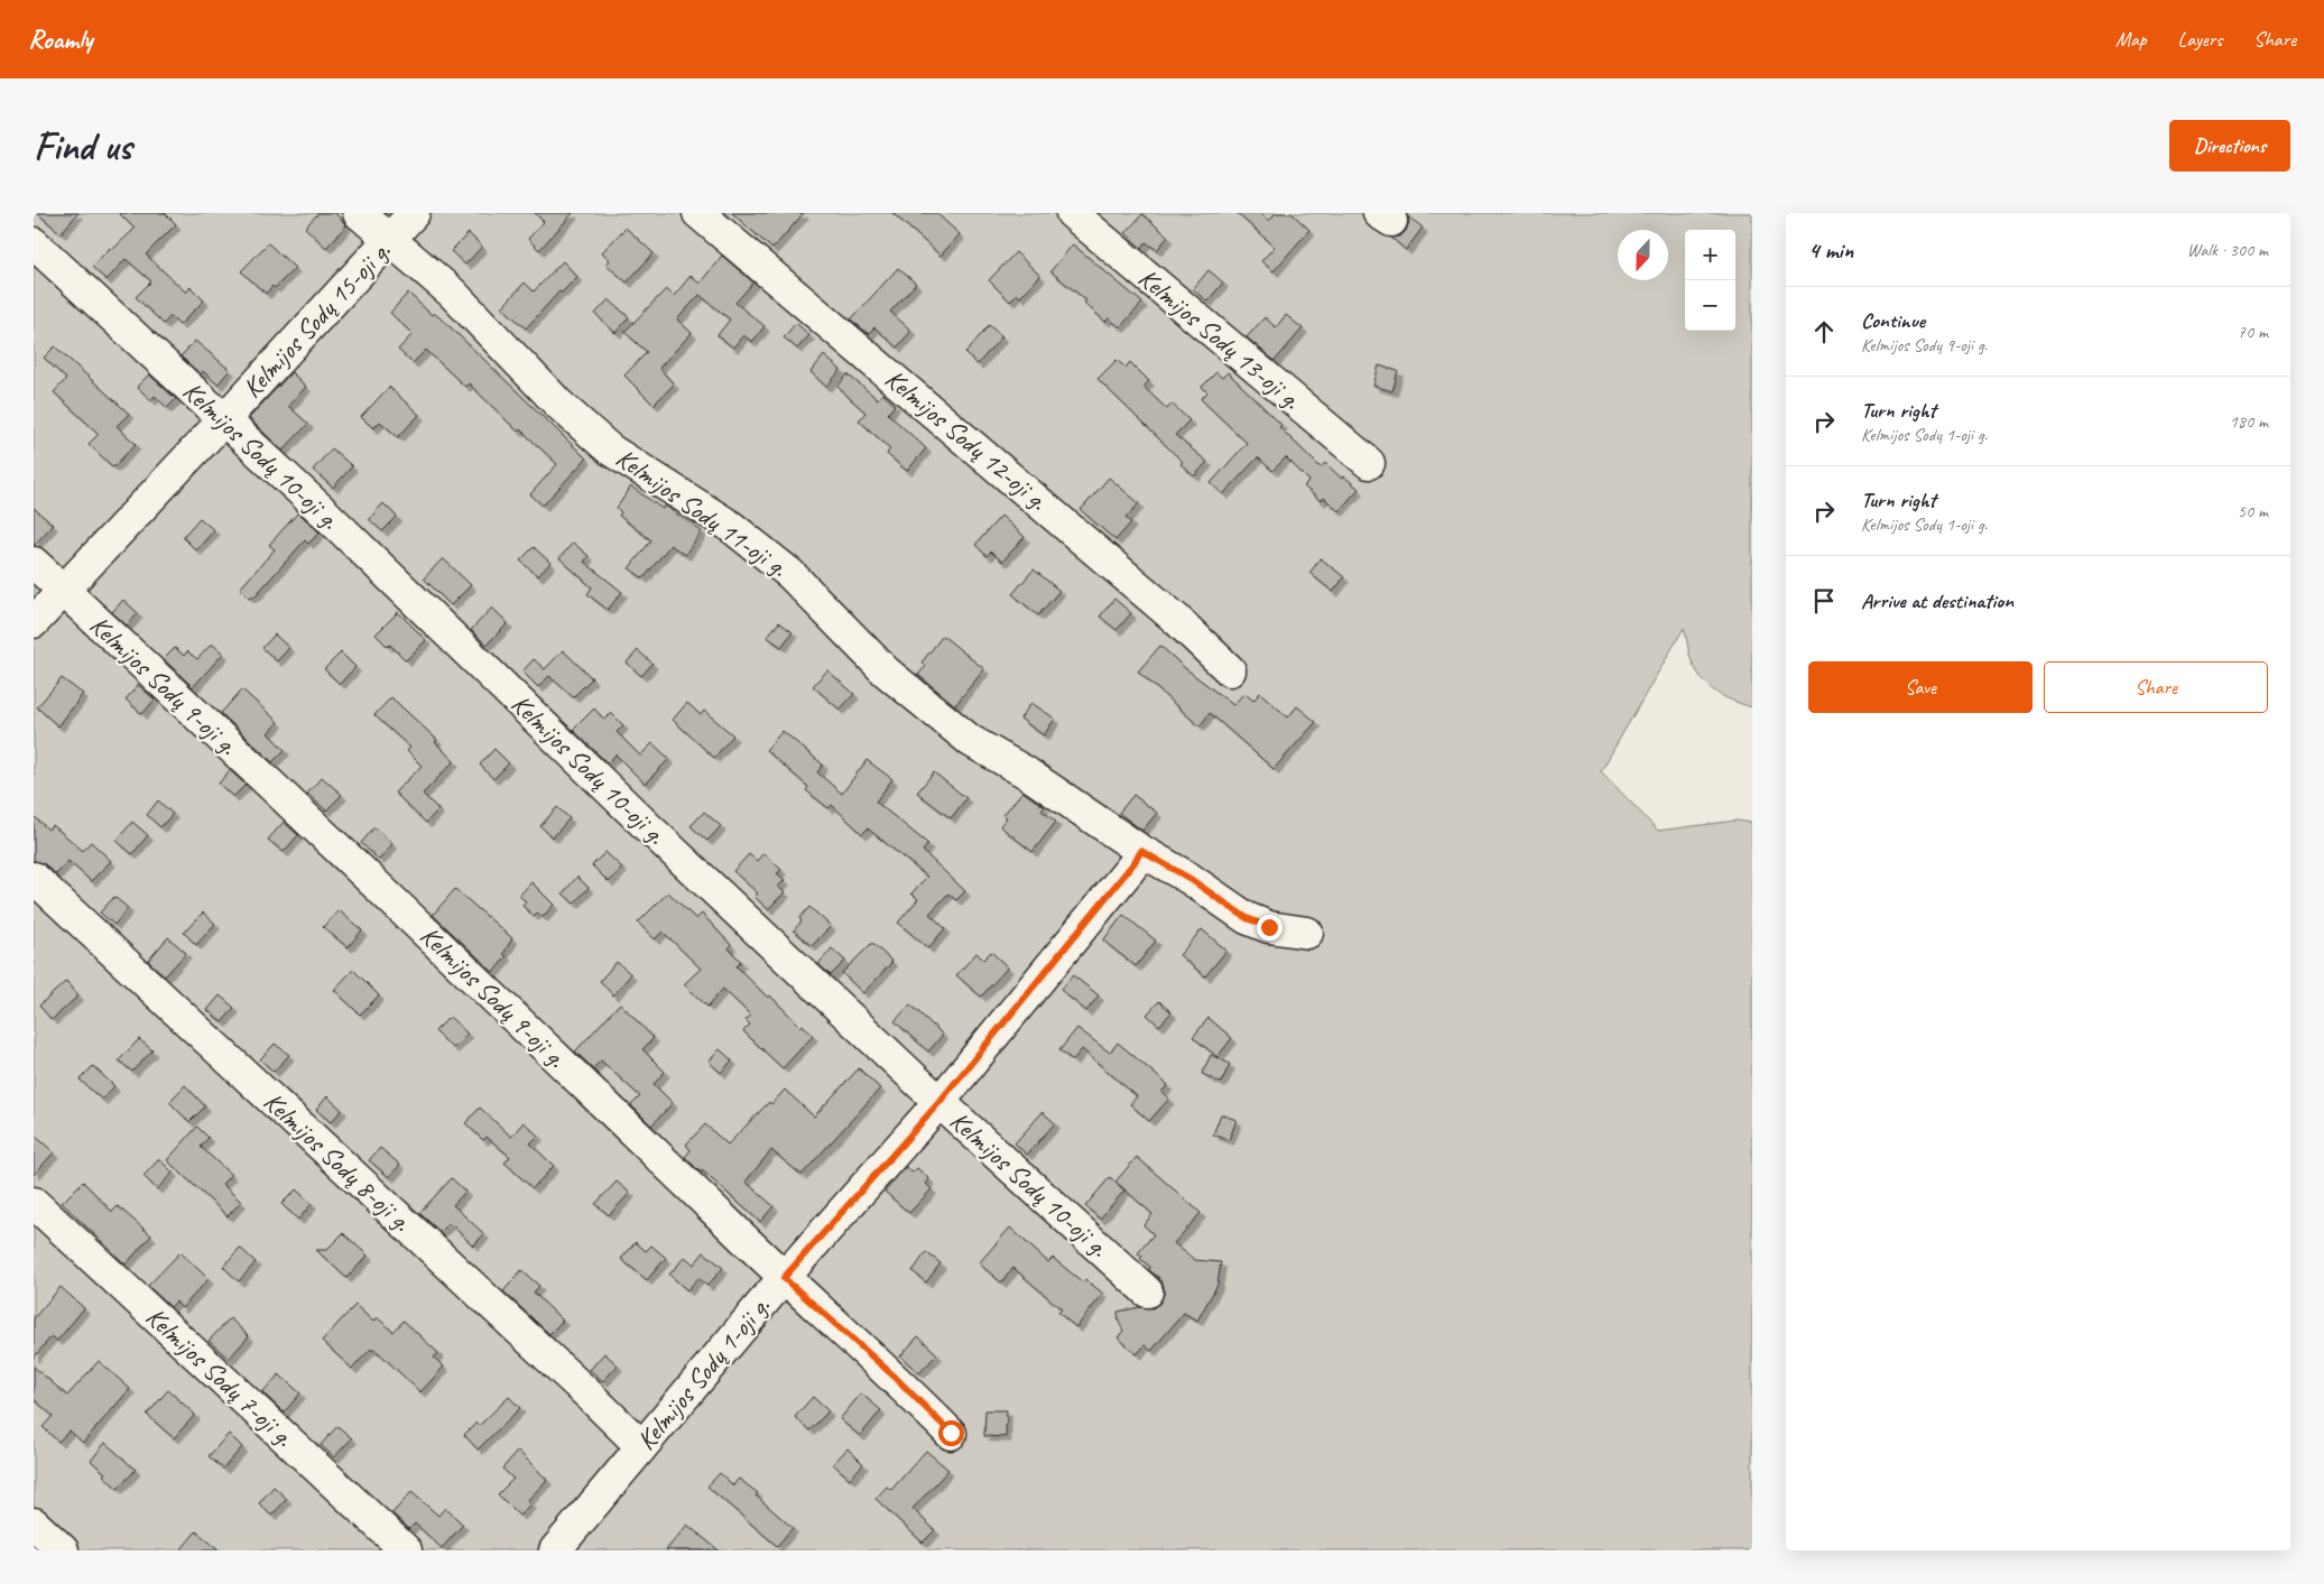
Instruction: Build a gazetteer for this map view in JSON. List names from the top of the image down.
{
  "streets": {
    "street": [
      "Kelmijos Sodų 15-oji g.",
      "Kelmijos Sodų 13-oji g.",
      "Kelmijos Sodų 12-oji g.",
      "Kelmijos Sodų 10-oji g.",
      "Kelmijos Sodų 11-oji g.",
      "Kelmijos Sodų 9-oji g.",
      "Kelmijos Sodų 8-oji g.",
      "Kelmijos Sodų 1-oji g.",
      "Kelmijos Sodų 7-oji g."
    ]
  },
  "crossings": [
    ["Kelmijos Sodų 15-oji g.", "Kelmijos Sodų 10-oji g."],
    ["Kelmijos Sodų 15-oji g.", "Kelmijos Sodų 11-oji g."],
    ["Kelmijos Sodų 15-oji g.", "Kelmijos Sodų 9-oji g."],
    ["Kelmijos Sodų 10-oji g.", "Kelmijos Sodų 1-oji g."],
    ["Kelmijos Sodų 11-oji g.", "Kelmijos Sodų 1-oji g."],
    ["Kelmijos Sodų 9-oji g.", "Kelmijos Sodų 1-oji g."],
    ["Kelmijos Sodų 8-oji g.", "Kelmijos Sodų 1-oji g."]
  ],
  "north": "bottom",
  "page": {
    "header": "Roamly",
    "nav": ["Map", "Layers", "Share"],
    "buttons": [
      "Directions",
      ["Save", "Share"]
    ],
    "title": "Find us",
    "heading": ["4 min", "Walk · 300 m"],
    "map_buttons": ["+", "−"],
    "list": [
      ["Continue", "Kelmijos Sodų 9-oji g.", "70 m"],
      ["Turn right", "Kelmijos Sodų 1-oji g.", "180 m"],
      ["Turn right", "Kelmijos Sodų 1-oji g.", "50 m"],
      "Arrive at destination"
    ]
  }
}
